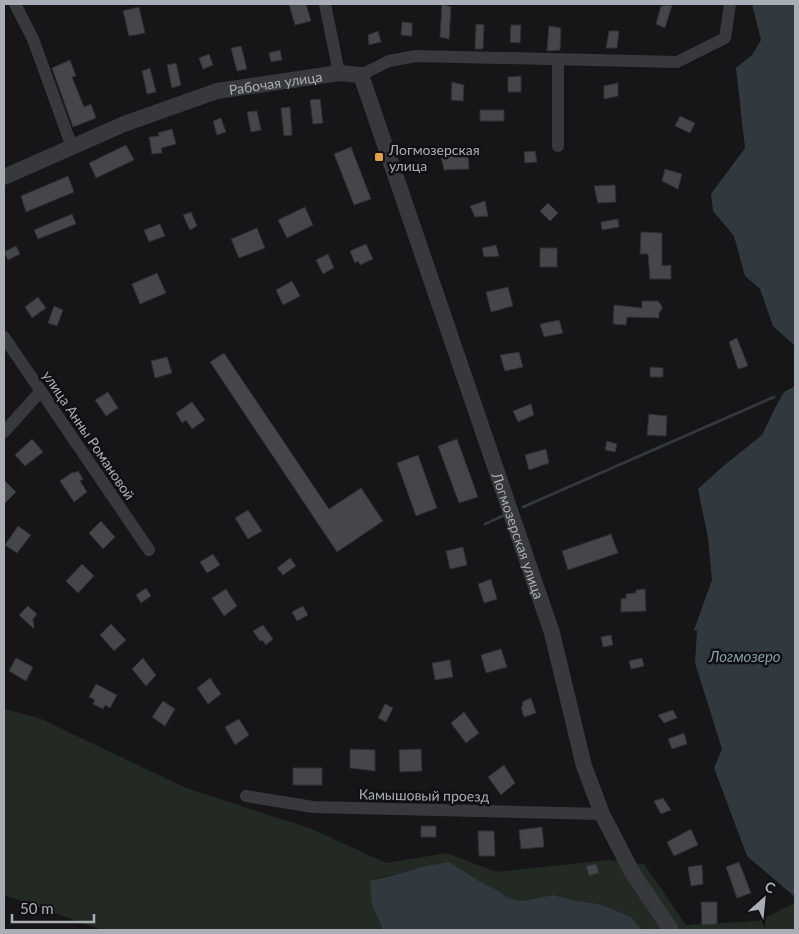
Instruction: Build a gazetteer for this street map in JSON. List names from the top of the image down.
{
  "streets": {
    "street": [
      "Рабочая улица",
      "улица Анны Романовой",
      "Логмозерская улица",
      "Камышовый проезд"
    ]
  },
  "crossings": [
    ["Рабочая улица", "Логмозерская улица"],
    ["Логмозерская улица", "Камышовый проезд"]
  ],
  "water": ["Логмозеро"],
  "places": {
    "transit": ["Логмозерская улица"]
  },
  "scale_bar": "50 m",
  "north": "top right"
}
